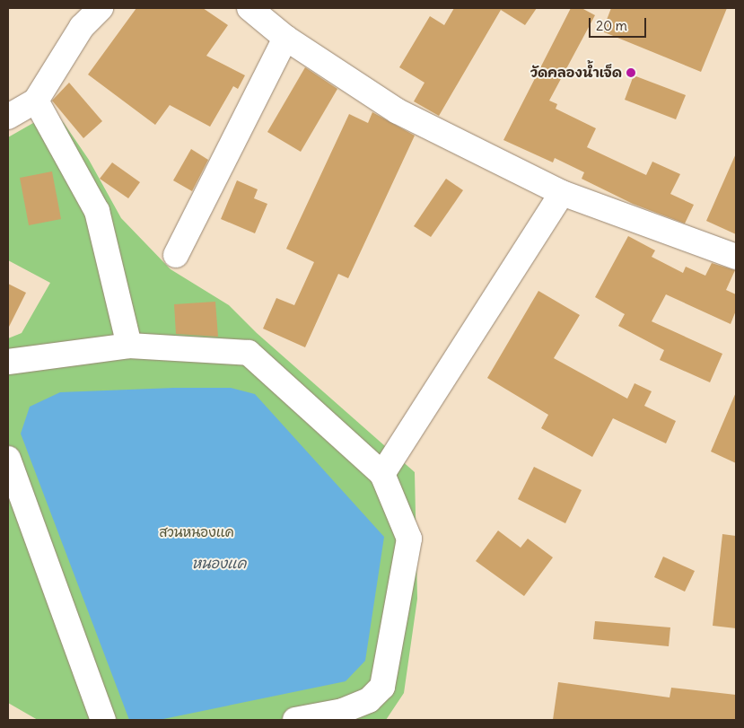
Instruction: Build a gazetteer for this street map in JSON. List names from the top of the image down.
{
  "water": ["หนองแค"],
  "parks": ["สวนหนองแค"],
  "places": ["วัดคลองน้ำเจ็ด"],
  "scale_bar": "20 m"
}
